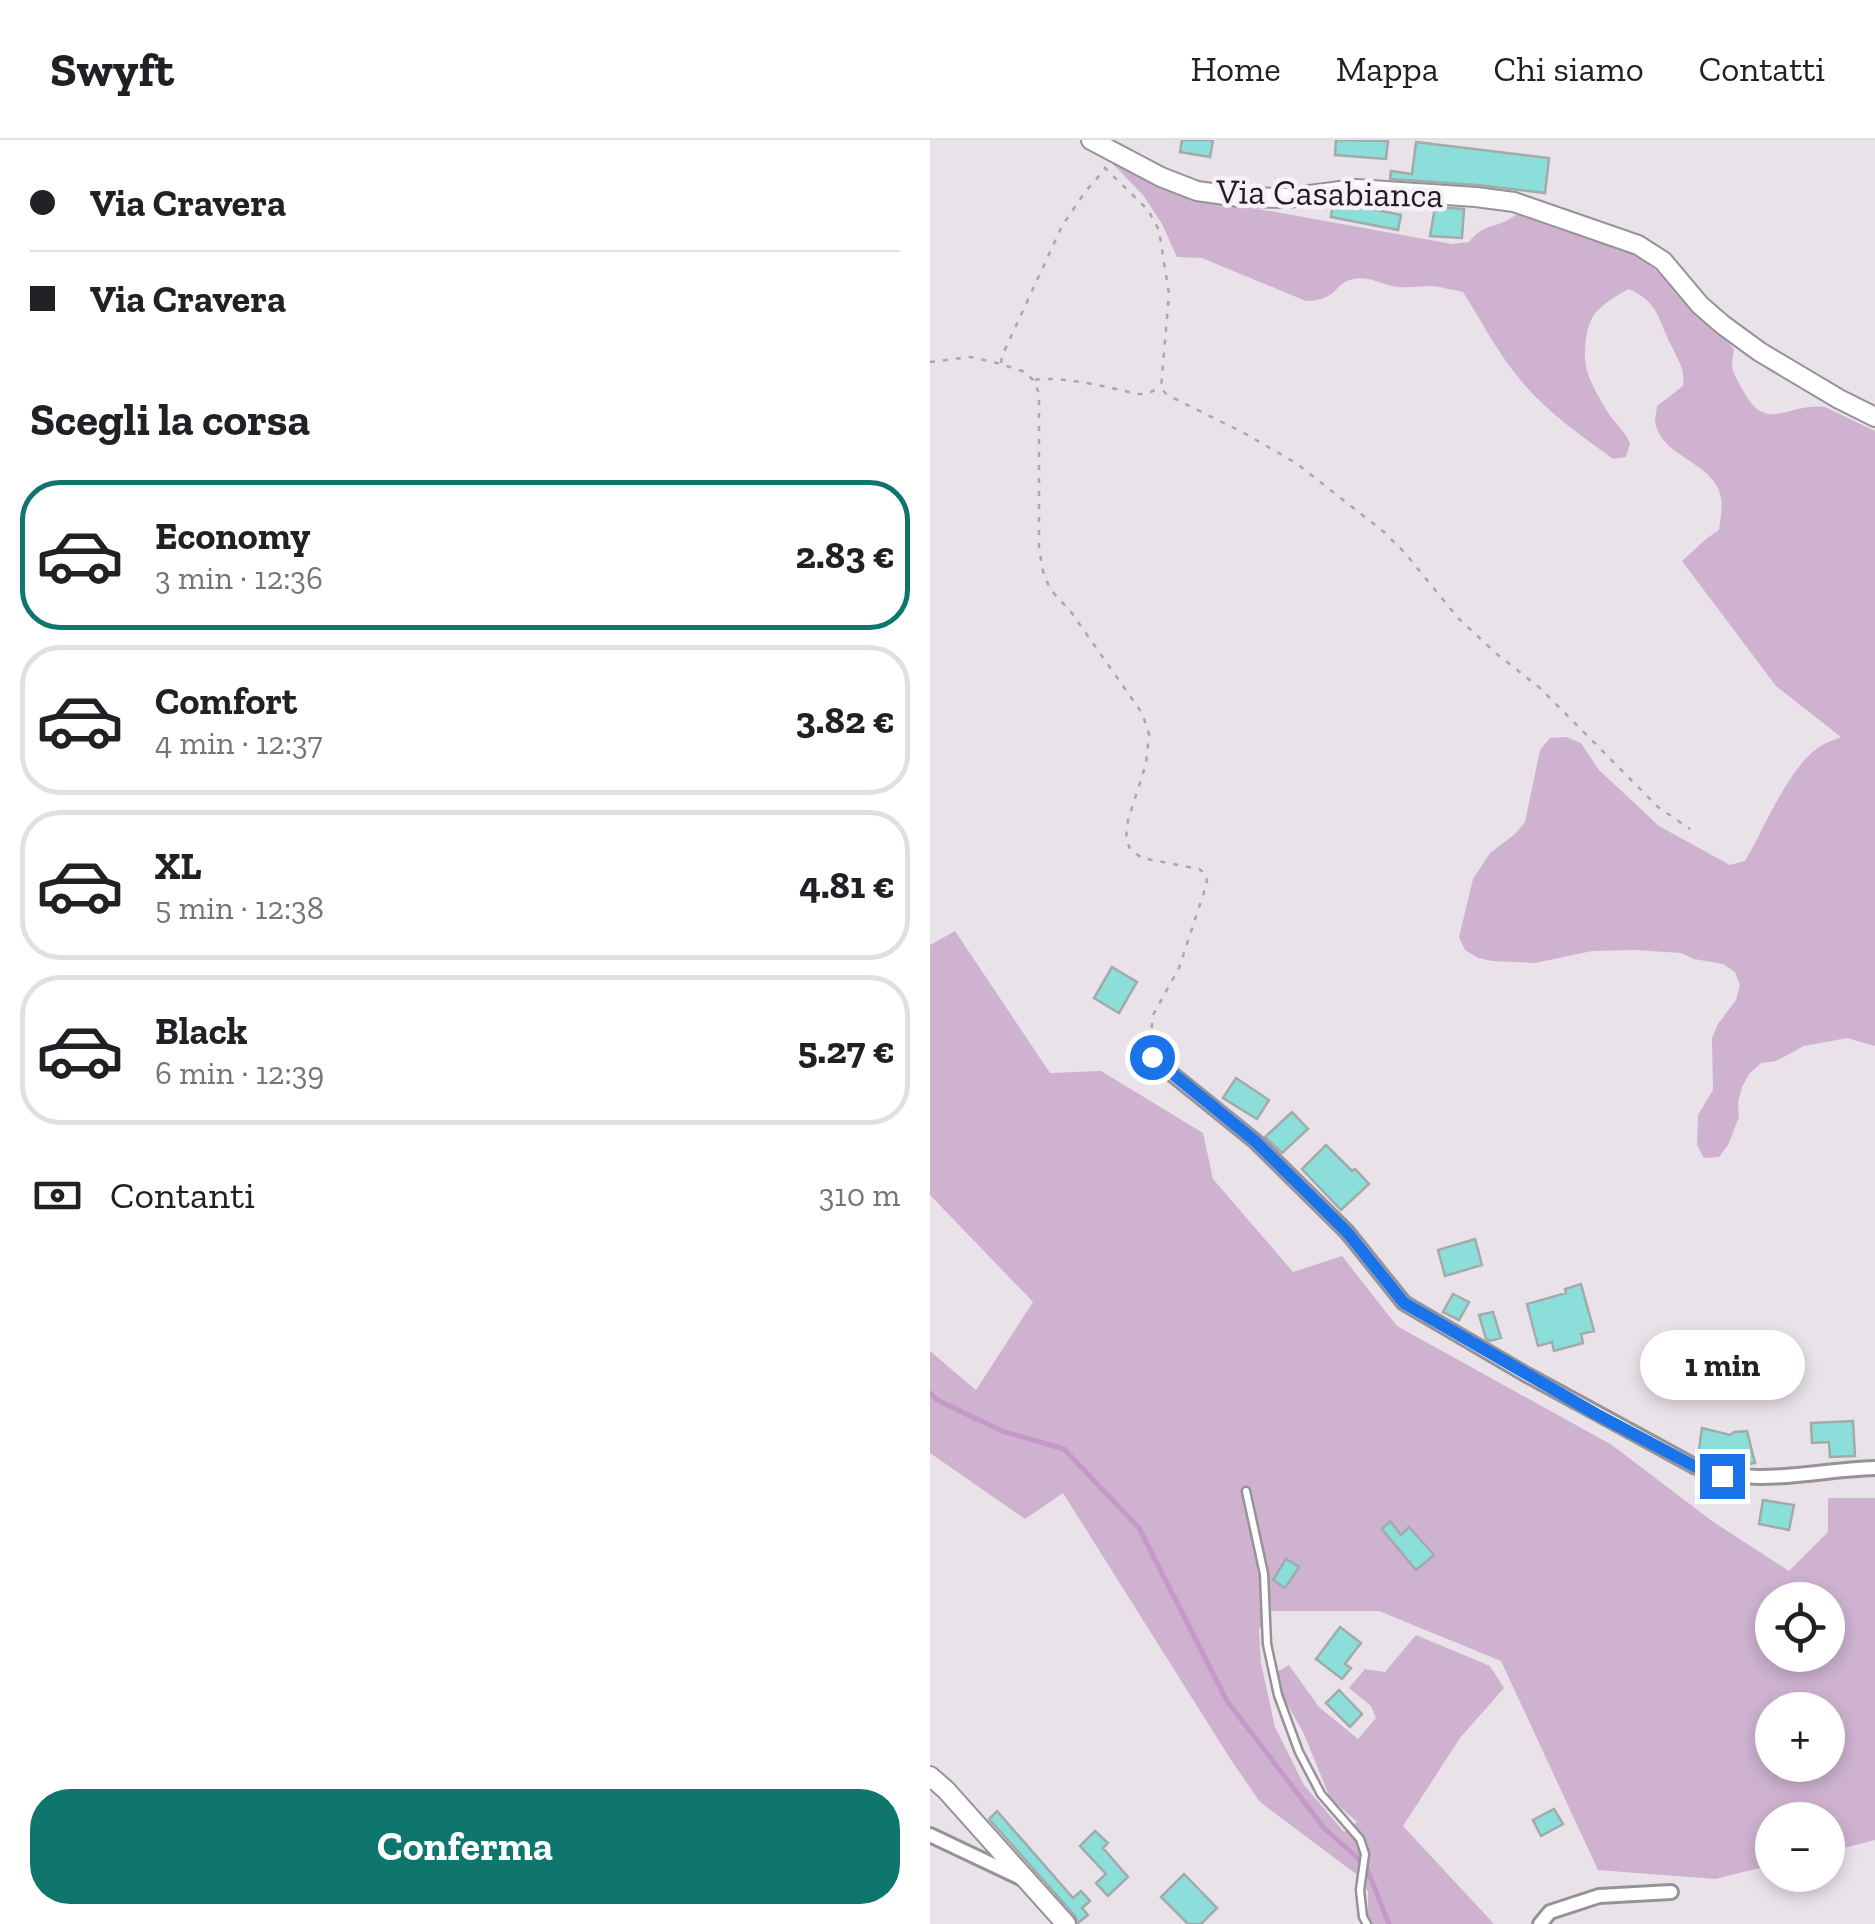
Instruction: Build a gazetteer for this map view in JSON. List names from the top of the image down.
{
  "streets": {
    "street": ["Via Casabianca"]
  },
  "page": {
    "header": "Swyft",
    "nav": [
      "Home",
      "Mappa",
      "Chi siamo",
      "Contatti"
    ],
    "banner": ["Via Cravera", "Via Cravera"],
    "heading": "Scegli la corsa",
    "list": [
      {
        "name": "Economy",
        "note": "3 min · 12:36",
        "value": "2.83 €"
      },
      {
        "name": "Comfort",
        "note": "4 min · 12:37",
        "value": "3.82 €"
      },
      {
        "name": "XL",
        "note": "5 min · 12:38",
        "value": "4.81 €"
      },
      {
        "name": "Black",
        "note": "6 min · 12:39",
        "value": "5.27 €"
      }
    ],
    "pay": ["Contanti", "310 m"],
    "bubble": "1 min",
    "map_buttons": ["+", "−"],
    "buttons": "Conferma"
  }
}
